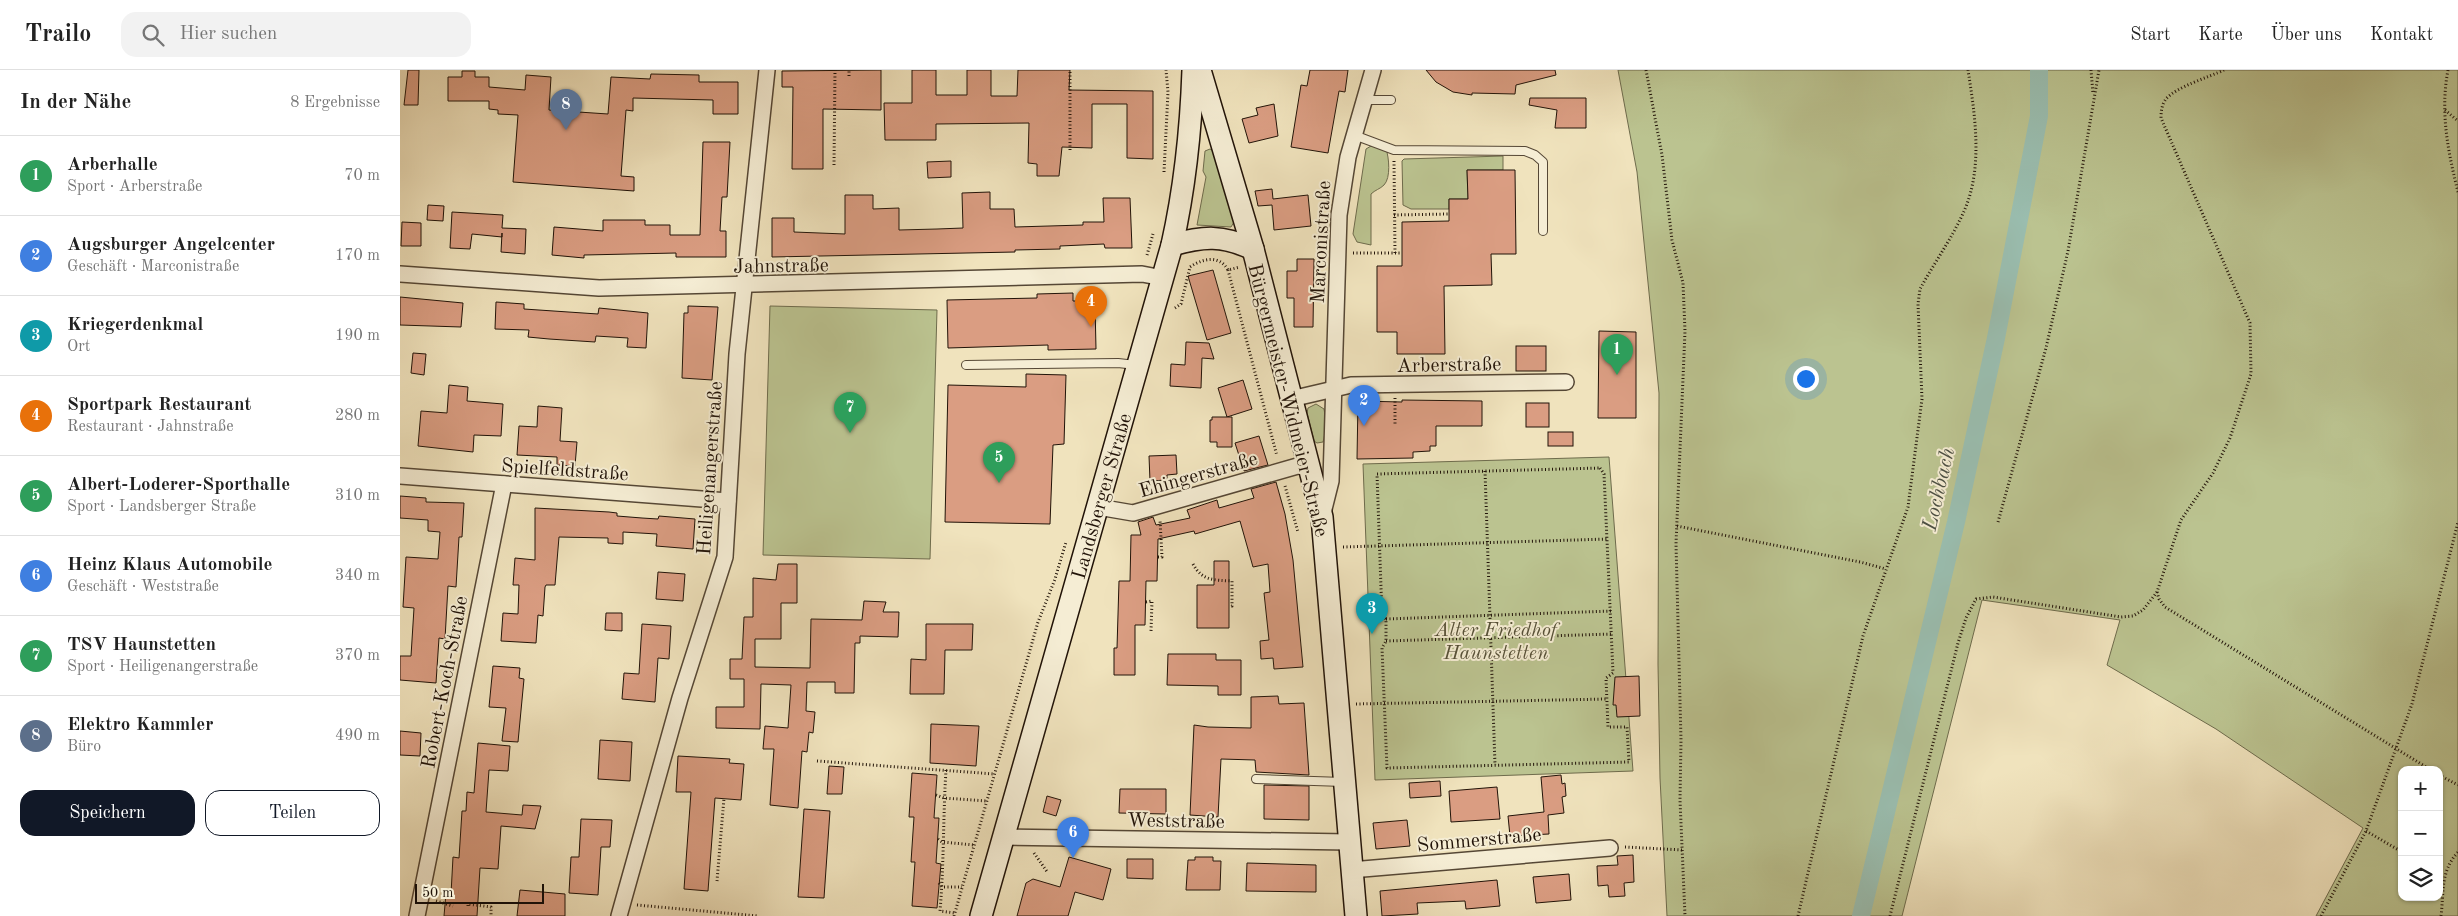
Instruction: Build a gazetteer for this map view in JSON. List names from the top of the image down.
{
  "streets": {
    "street": [
      "Marconistraße",
      "Jahnstraße",
      "Arberstraße",
      "Bürgermeister-Widmeier-Straße",
      "Heiligenangerstraße",
      "Spielfeldstraße",
      "Ehingerstraße",
      "Landsberger Straße",
      "Robert-Koch-Straße",
      "Weststraße",
      "Sommerstraße"
    ]
  },
  "crossings": [
    ["Marconistraße", "Arberstraße"],
    ["Marconistraße", "Bürgermeister-Widmeier-Straße"],
    ["Jahnstraße", "Heiligenangerstraße"],
    ["Jahnstraße", "Landsberger Straße"],
    ["Bürgermeister-Widmeier-Straße", "Ehingerstraße"],
    ["Bürgermeister-Widmeier-Straße", "Weststraße"],
    ["Bürgermeister-Widmeier-Straße", "Sommerstraße"],
    ["Heiligenangerstraße", "Spielfeldstraße"],
    ["Spielfeldstraße", "Robert-Koch-Straße"],
    ["Ehingerstraße", "Landsberger Straße"],
    ["Landsberger Straße", "Weststraße"]
  ],
  "water": ["Lochbach"],
  "parks": ["Alter Friedhof Haunstetten"],
  "scale_bar": "50 m",
  "page": {
    "header": "Trailo",
    "search": "Hier suchen",
    "nav": [
      "Start",
      "Karte",
      "Über uns",
      "Kontakt"
    ],
    "heading": ["In der Nähe", "8 Ergebnisse"],
    "pins": [
      "8",
      "4",
      "1",
      "2",
      "7",
      "5",
      "3",
      "6"
    ],
    "list": [
      {
        "mark": "1",
        "name": "Arberhalle",
        "note": "Sport · Arberstraße",
        "value": "70 m"
      },
      {
        "mark": "2",
        "name": "Augsburger Angelcenter",
        "note": "Geschäft · Marconistraße",
        "value": "170 m"
      },
      {
        "mark": "3",
        "name": "Kriegerdenkmal",
        "note": "Ort",
        "value": "190 m"
      },
      {
        "mark": "4",
        "name": "Sportpark Restaurant",
        "note": "Restaurant · Jahnstraße",
        "value": "280 m"
      },
      {
        "mark": "5",
        "name": "Albert-Loderer-Sporthalle",
        "note": "Sport · Landsberger Straße",
        "value": "310 m"
      },
      {
        "mark": "6",
        "name": "Heinz Klaus Automobile",
        "note": "Geschäft · Weststraße",
        "value": "340 m"
      },
      {
        "mark": "7",
        "name": "TSV Haunstetten",
        "note": "Sport · Heiligenangerstraße",
        "value": "370 m"
      },
      {
        "mark": "8",
        "name": "Elektro Kammler",
        "note": "Büro",
        "value": "490 m"
      }
    ],
    "map_buttons": ["+", "−"],
    "buttons": ["Speichern", "Teilen"],
    "scale": "50 m"
  }
}
